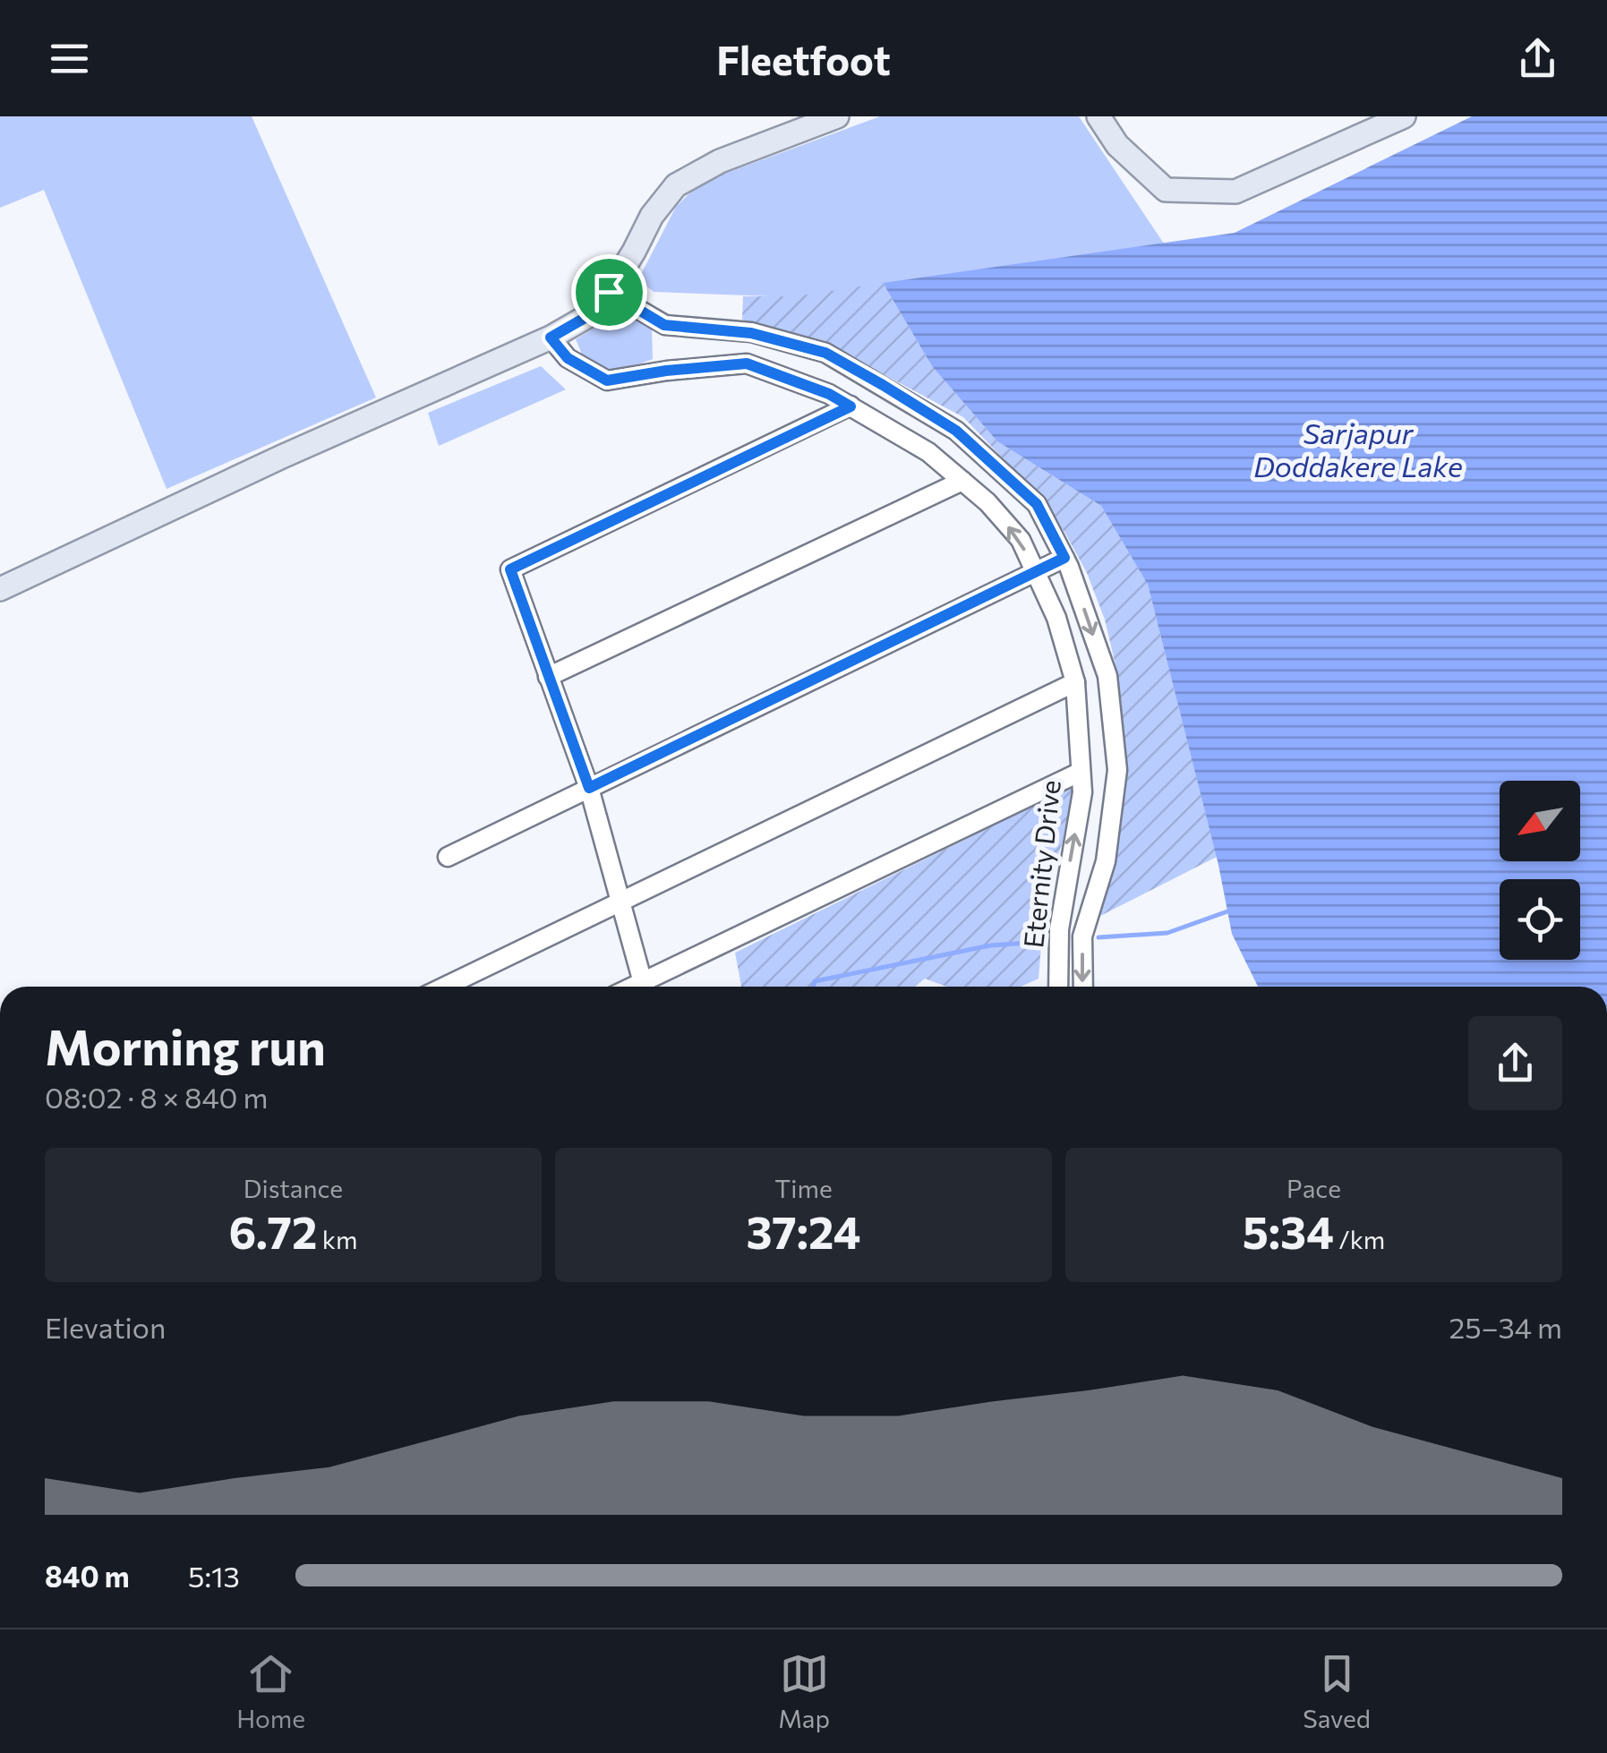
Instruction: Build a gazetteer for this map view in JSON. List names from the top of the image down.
{
  "streets": {
    "street": ["Eternity Drive"]
  },
  "water": ["Sarjapur Doddakere Lake"],
  "north": "bottom left",
  "page": {
    "header": "Fleetfoot",
    "heading": ["Morning run", "08:02 · 8 × 840 m"],
    "stats": [
      ["Distance", "6.72 km"],
      ["Time", "37:24"],
      ["Pace", "5:34 /km"]
    ],
    "chart": ["Elevation", "25–34 m"],
    "list": [
      {
        "name": "840 m",
        "note": "5:13"
      }
    ],
    "tabs": ["Home", "Map", "Saved"]
  }
}
